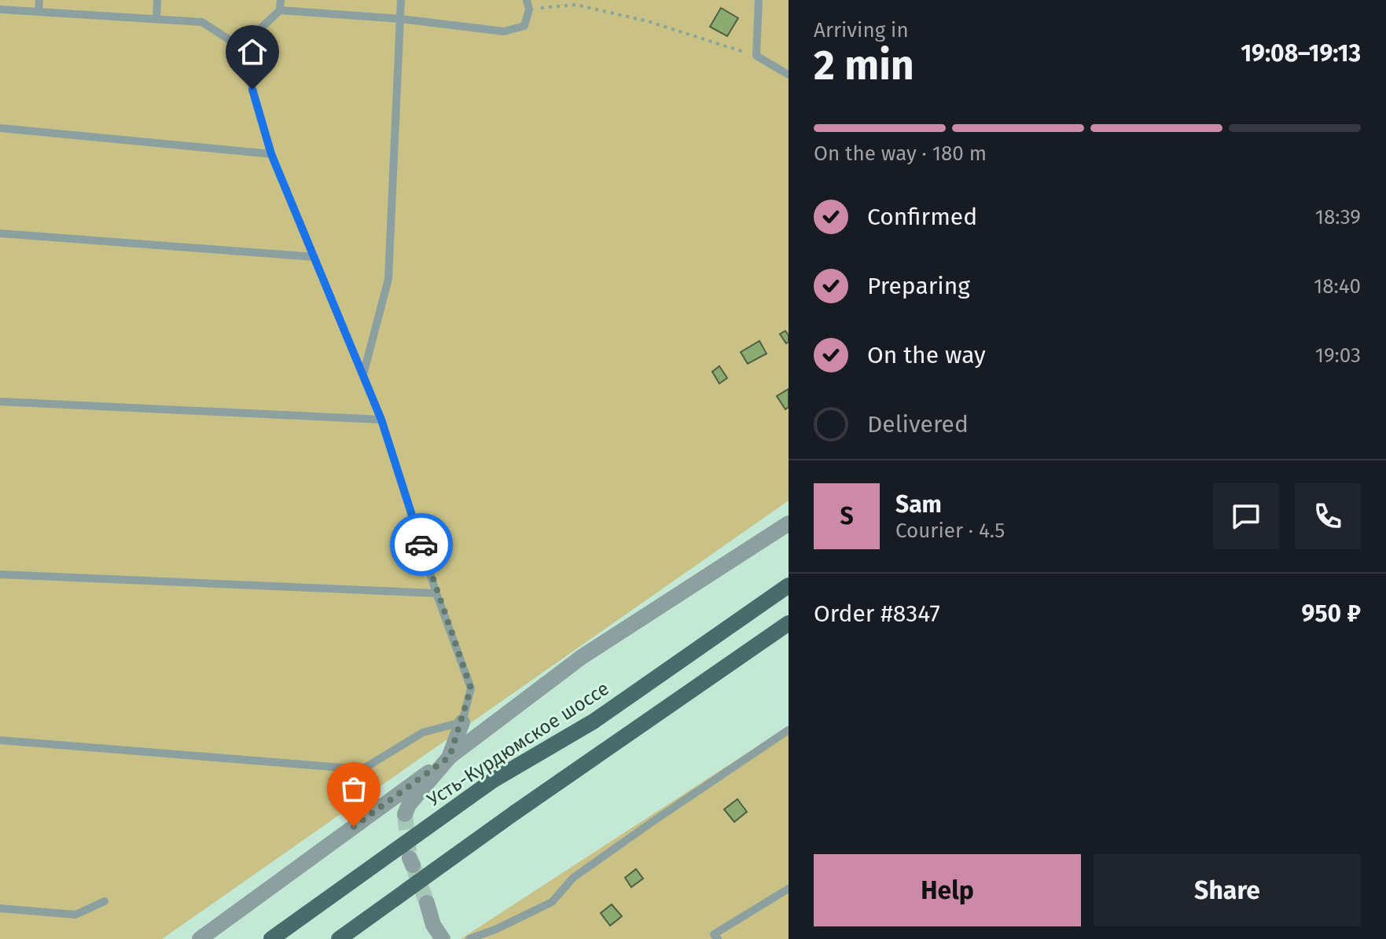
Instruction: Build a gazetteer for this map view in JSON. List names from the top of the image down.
{
  "streets": {
    "main road": ["Усть-Курдюмское шоссе"]
  },
  "page": {
    "heading": ["2 min", "Arriving in", "19:08–19:13"],
    "panel": [
      "Sam",
      "Courier · 4.5",
      "Order #8347",
      "950 ₽"
    ],
    "bar": "On the way · 180 m",
    "list": [
      ["Confirmed", "18:39"],
      ["Preparing", "18:40"],
      ["On the way", "19:03"],
      "Delivered"
    ],
    "round": "S",
    "buttons": ["Help", "Share"]
  }
}
